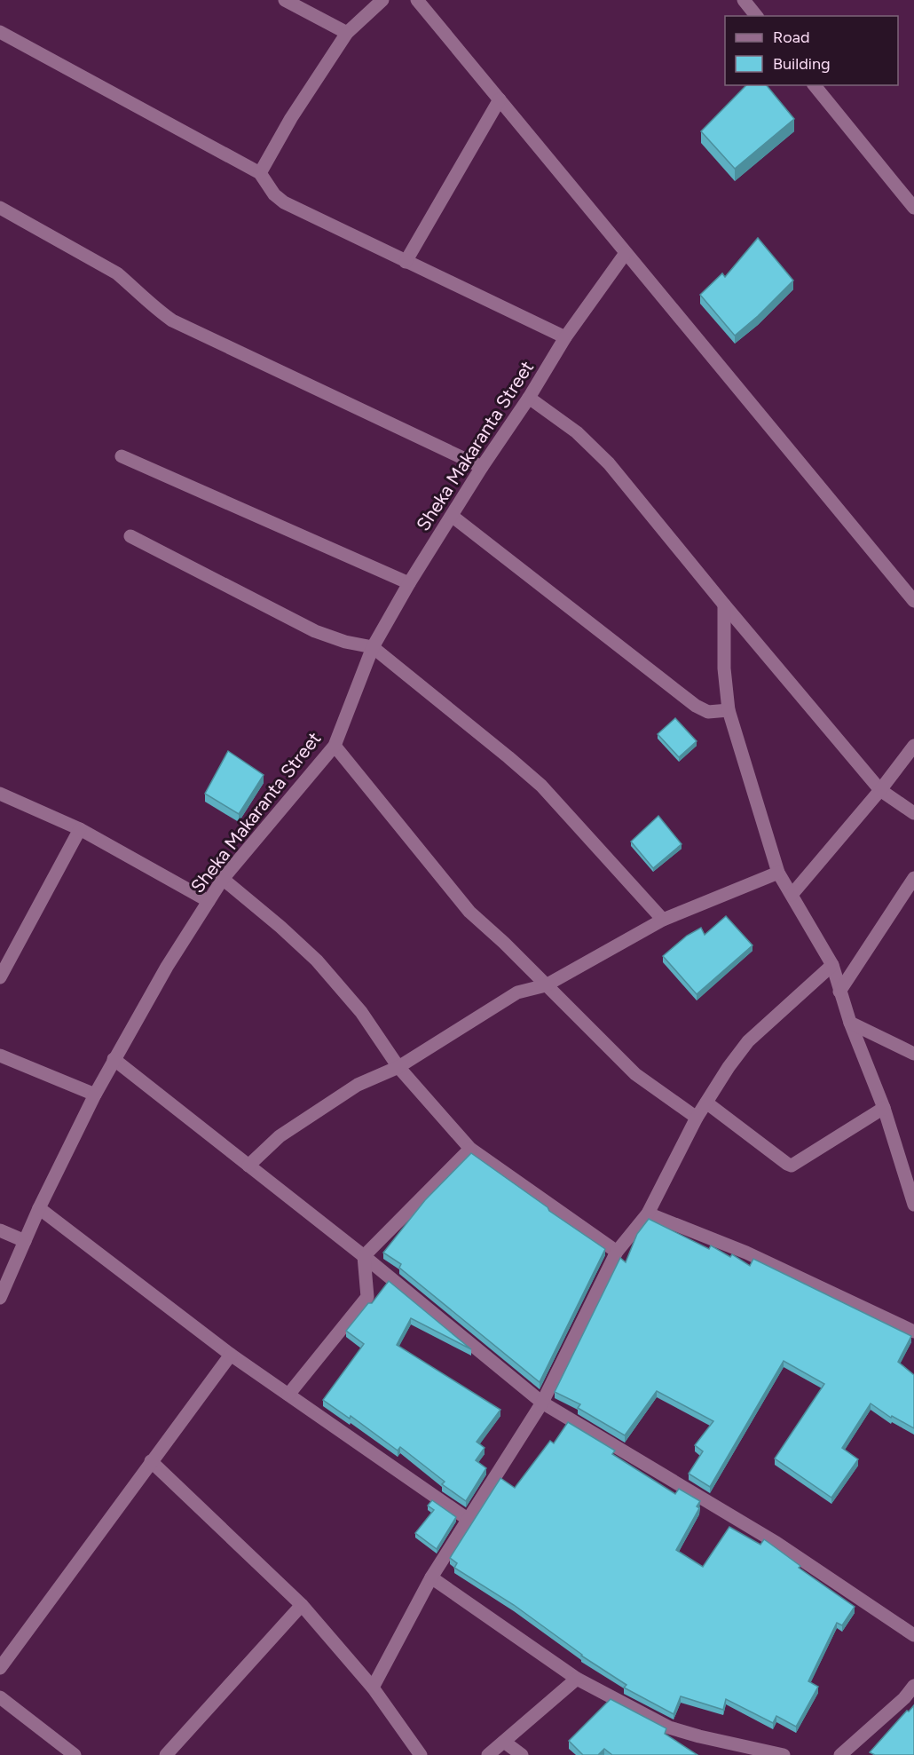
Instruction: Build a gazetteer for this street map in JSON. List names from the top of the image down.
{
  "streets": {
    "street": ["Sheka Makaranta Street"]
  },
  "legend": ["Road", "Building"]
}
